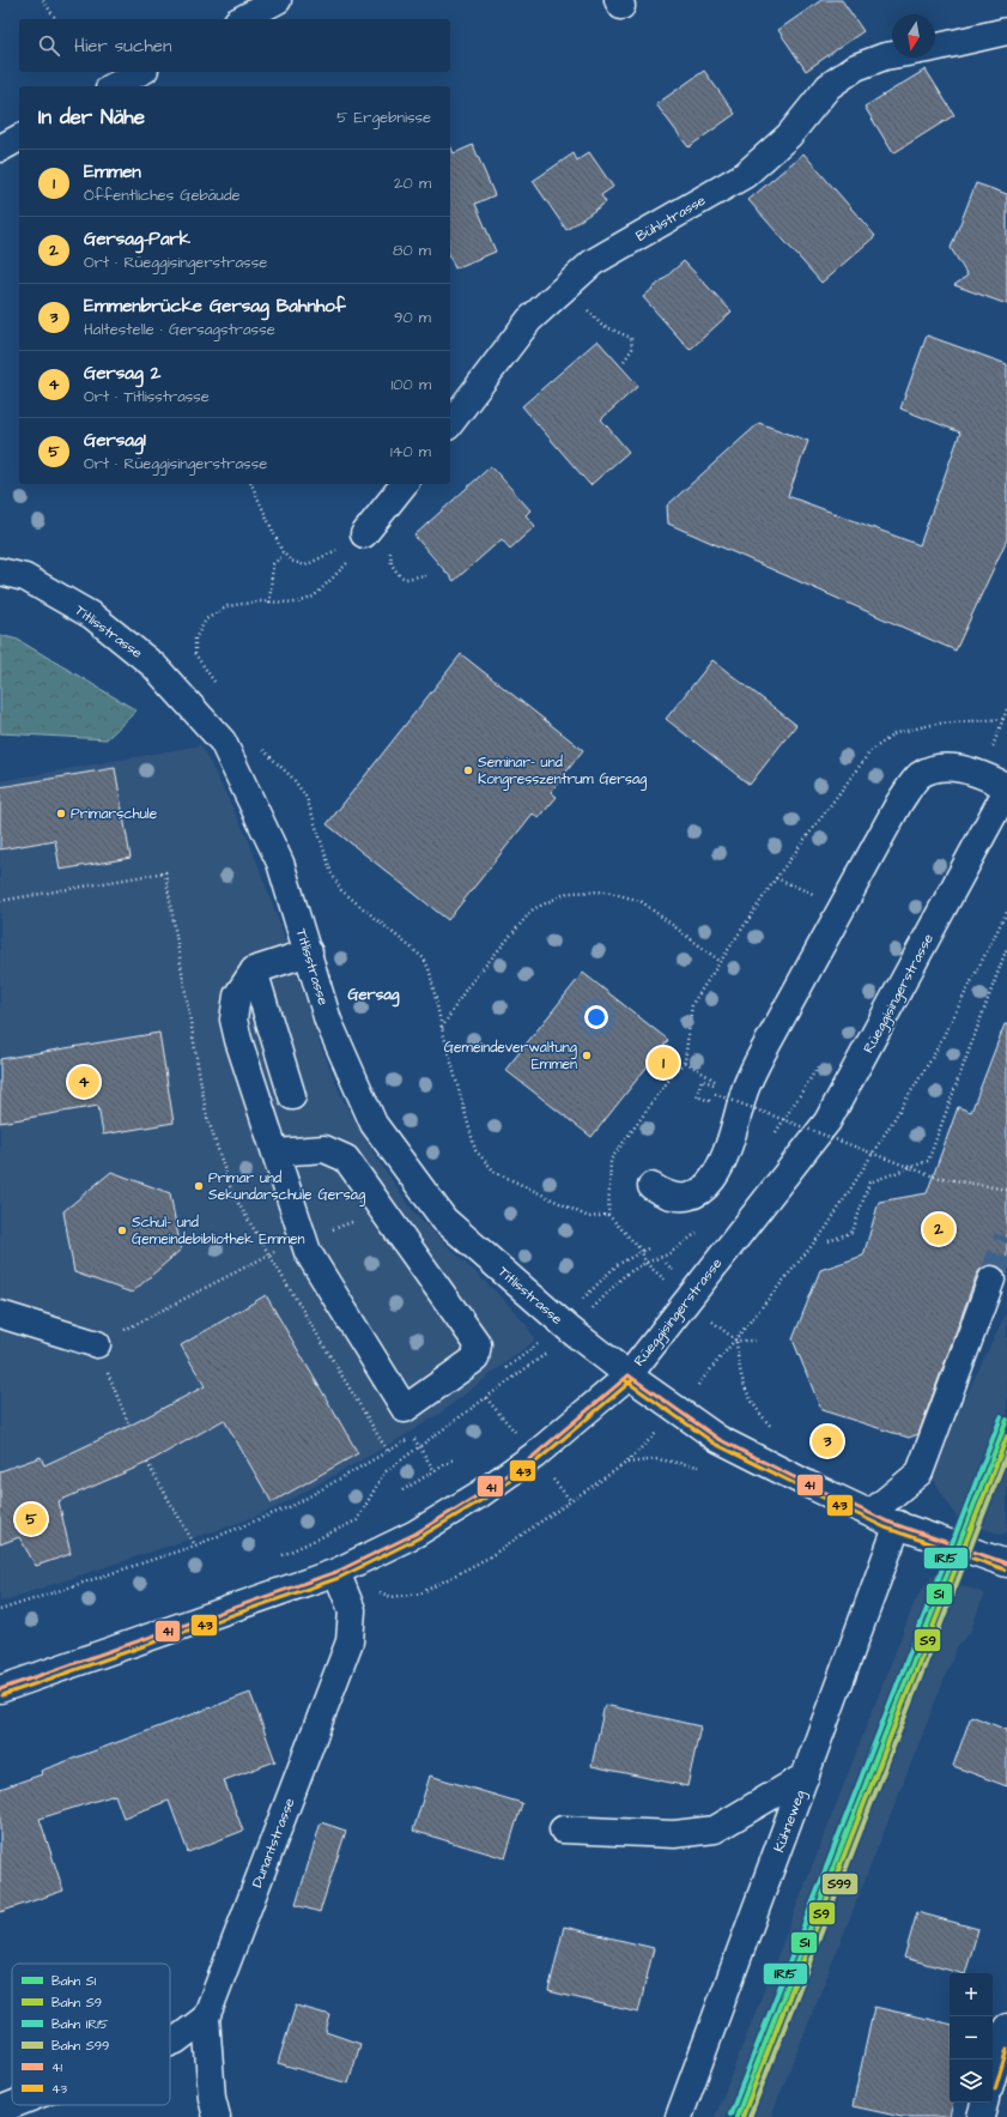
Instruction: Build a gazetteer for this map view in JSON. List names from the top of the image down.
{
  "streets": {
    "street": [
      "Bühlstrasse",
      "Titlisstrasse",
      "Rüeggisingerstrasse",
      "Kühneweg",
      "Dunantstrasse"
    ]
  },
  "crossings": [
    ["Titlisstrasse", "Rüeggisingerstrasse"],
    ["Titlisstrasse", "Kühneweg"],
    ["Rüeggisingerstrasse", "Dunantstrasse"]
  ],
  "districts": ["Gersag"],
  "places": [
    "Seminar- und Kongresszentrum Gersag",
    "Primarschule",
    "Gemeindeverwaltung Emmen",
    "Primar und Sekundarschule Gersag",
    "Schul- und Gemeindebibliothek Emmen"
  ],
  "lines": [
    "transit line 41",
    "transit line 43",
    "rail line IR15",
    "rail line S1",
    "rail line S9",
    "rail line S99"
  ],
  "legend": [
    "Bahn S1",
    "Bahn S9",
    "Bahn IR15",
    "Bahn S99",
    "41",
    "43"
  ],
  "north": "bottom",
  "page": {
    "search": "Hier suchen",
    "heading": ["In der Nähe", "5 Ergebnisse"],
    "list": [
      {
        "mark": "1",
        "name": "Emmen",
        "note": "Öffentliches Gebäude",
        "value": "20 m"
      },
      {
        "mark": "2",
        "name": "Gersag-Park",
        "note": "Ort · Rüeggisingerstrasse",
        "value": "80 m"
      },
      {
        "mark": "3",
        "name": "Emmenbrücke Gersag Bahnhof",
        "note": "Haltestelle · Gersagstrasse",
        "value": "90 m"
      },
      {
        "mark": "4",
        "name": "Gersag 2",
        "note": "Ort · Titlisstrasse",
        "value": "100 m"
      },
      {
        "mark": "5",
        "name": "Gersag1",
        "note": "Ort · Rüeggisingerstrasse",
        "value": "140 m"
      }
    ],
    "pins": [
      "1",
      "4",
      "2",
      "3",
      "5"
    ],
    "map_buttons": ["+", "−"]
  }
}
